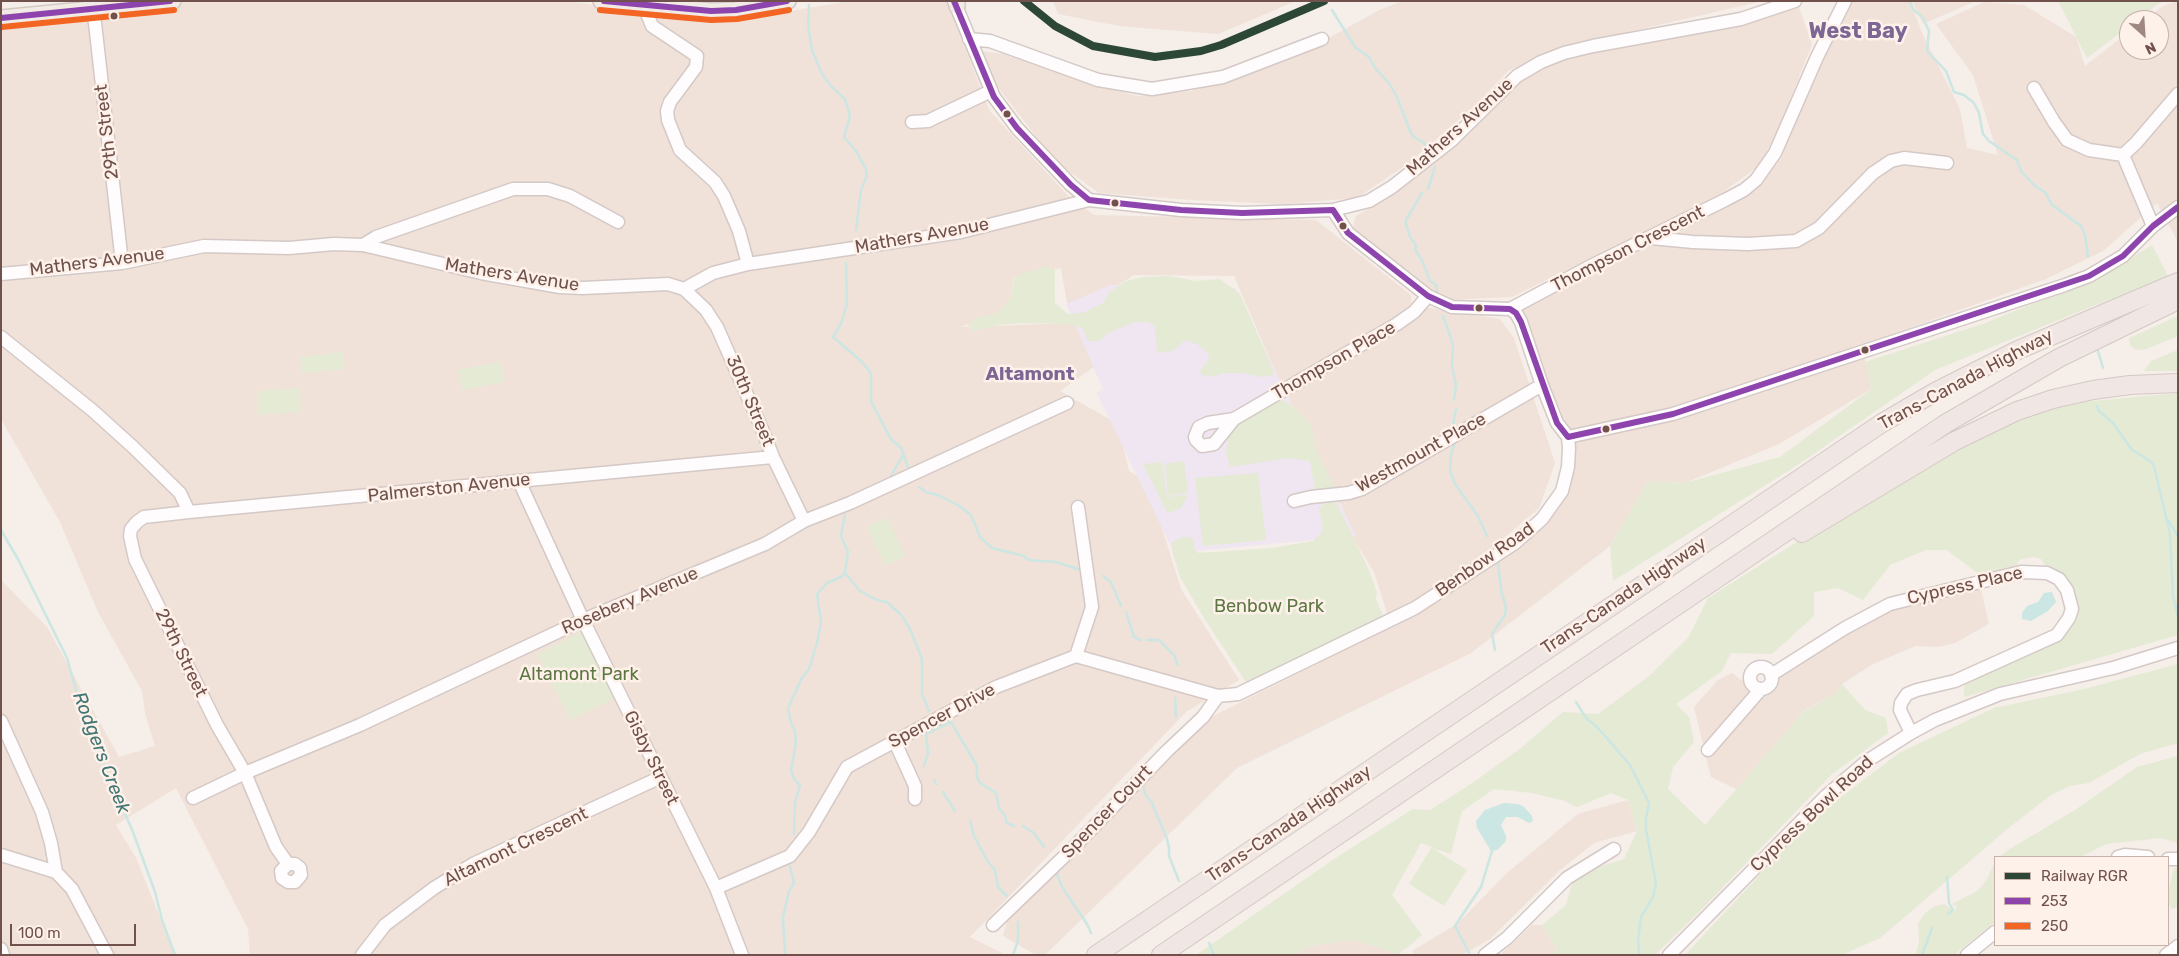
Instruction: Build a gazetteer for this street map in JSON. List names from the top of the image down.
{
  "streets": {
    "highway": ["Trans-Canada Highway"],
    "street": [
      "Mathers Avenue",
      "29th Street",
      "Thompson Crescent",
      "Thompson Place",
      "30th Street",
      "Westmount Place",
      "Palmerston Avenue",
      "Benbow Road",
      "Cypress Place",
      "Rosebery Avenue",
      "Spencer Drive",
      "Gisby Street",
      "Spencer Court",
      "Cypress Bowl Road",
      "Altamont Crescent"
    ]
  },
  "crossings": [
    ["Mathers Avenue", "29th Street"],
    ["Mathers Avenue", "30th Street"],
    ["29th Street", "Palmerston Avenue"],
    ["29th Street", "Rosebery Avenue"],
    ["30th Street", "Palmerston Avenue"],
    ["30th Street", "Rosebery Avenue"],
    ["Palmerston Avenue", "Gisby Street"],
    ["Benbow Road", "Spencer Court"],
    ["Cypress Place", "Cypress Bowl Road"],
    ["Rosebery Avenue", "Gisby Street"],
    ["Spencer Drive", "Gisby Street"],
    ["Gisby Street", "Altamont Crescent"]
  ],
  "districts": ["West Bay", "Altamont"],
  "water": ["Rodgers Creek"],
  "parks": ["Benbow Park", "Altamont Park"],
  "lines": ["rail line RGR", "transit line 253", "transit line 250"],
  "legend": ["Railway RGR", "253", "250"],
  "scale_bar": "100 m",
  "north": "bottom right"
}
